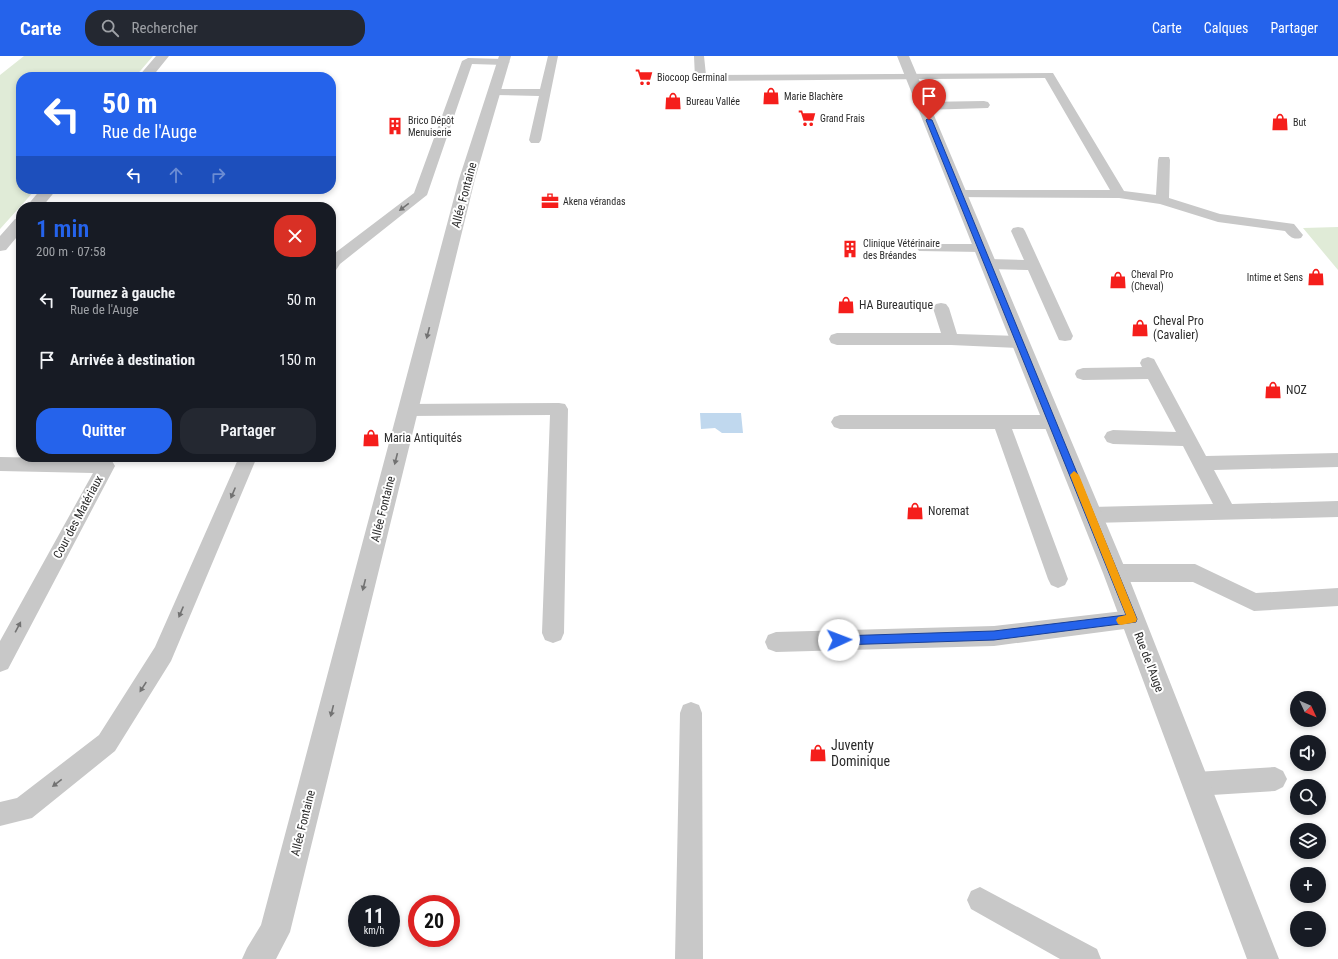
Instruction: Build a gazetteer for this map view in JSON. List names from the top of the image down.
{
  "streets": {
    "street": ["Allée Fontaine", "Rue de l'Auge"],
    "lane": ["Cour des Matériaux"]
  },
  "one_way": ["Allée Fontaine"],
  "places": {
    "supermarket": ["Biocoop Germinal", "Grand Frais"],
    "shop": [
      "Marie Blachère",
      "Bureau Vallée",
      "But",
      "Intime et Sens",
      "Cheval Pro (Cheval)",
      "HA Bureautique",
      "Cheval Pro (Cavalier)",
      "NOZ",
      "Maria Antiquités",
      "Noremat",
      "Juventy Dominique"
    ],
    "building": ["Brico Dépôt Menuiserie", "Clinique Vétérinaire des Bréandes"],
    "office": ["Akena vérandas"]
  },
  "north": "bottom right",
  "page": {
    "header": "Carte",
    "search": "Rechercher",
    "nav": ["Carte", "Calques", "Partager"],
    "turn": ["50 m", "Rue de l'Auge"],
    "heading": ["1 min", "200 m · 07:58"],
    "list": [
      {
        "name": "Tournez à gauche",
        "note": "Rue de l'Auge",
        "value": "50 m"
      },
      {
        "name": "Arrivée à destination",
        "value": "150 m"
      }
    ],
    "buttons": ["Quitter", "Partager"],
    "map_buttons": ["+", "−"],
    "speed": "11 km/h",
    "limit": "20"
  }
}
